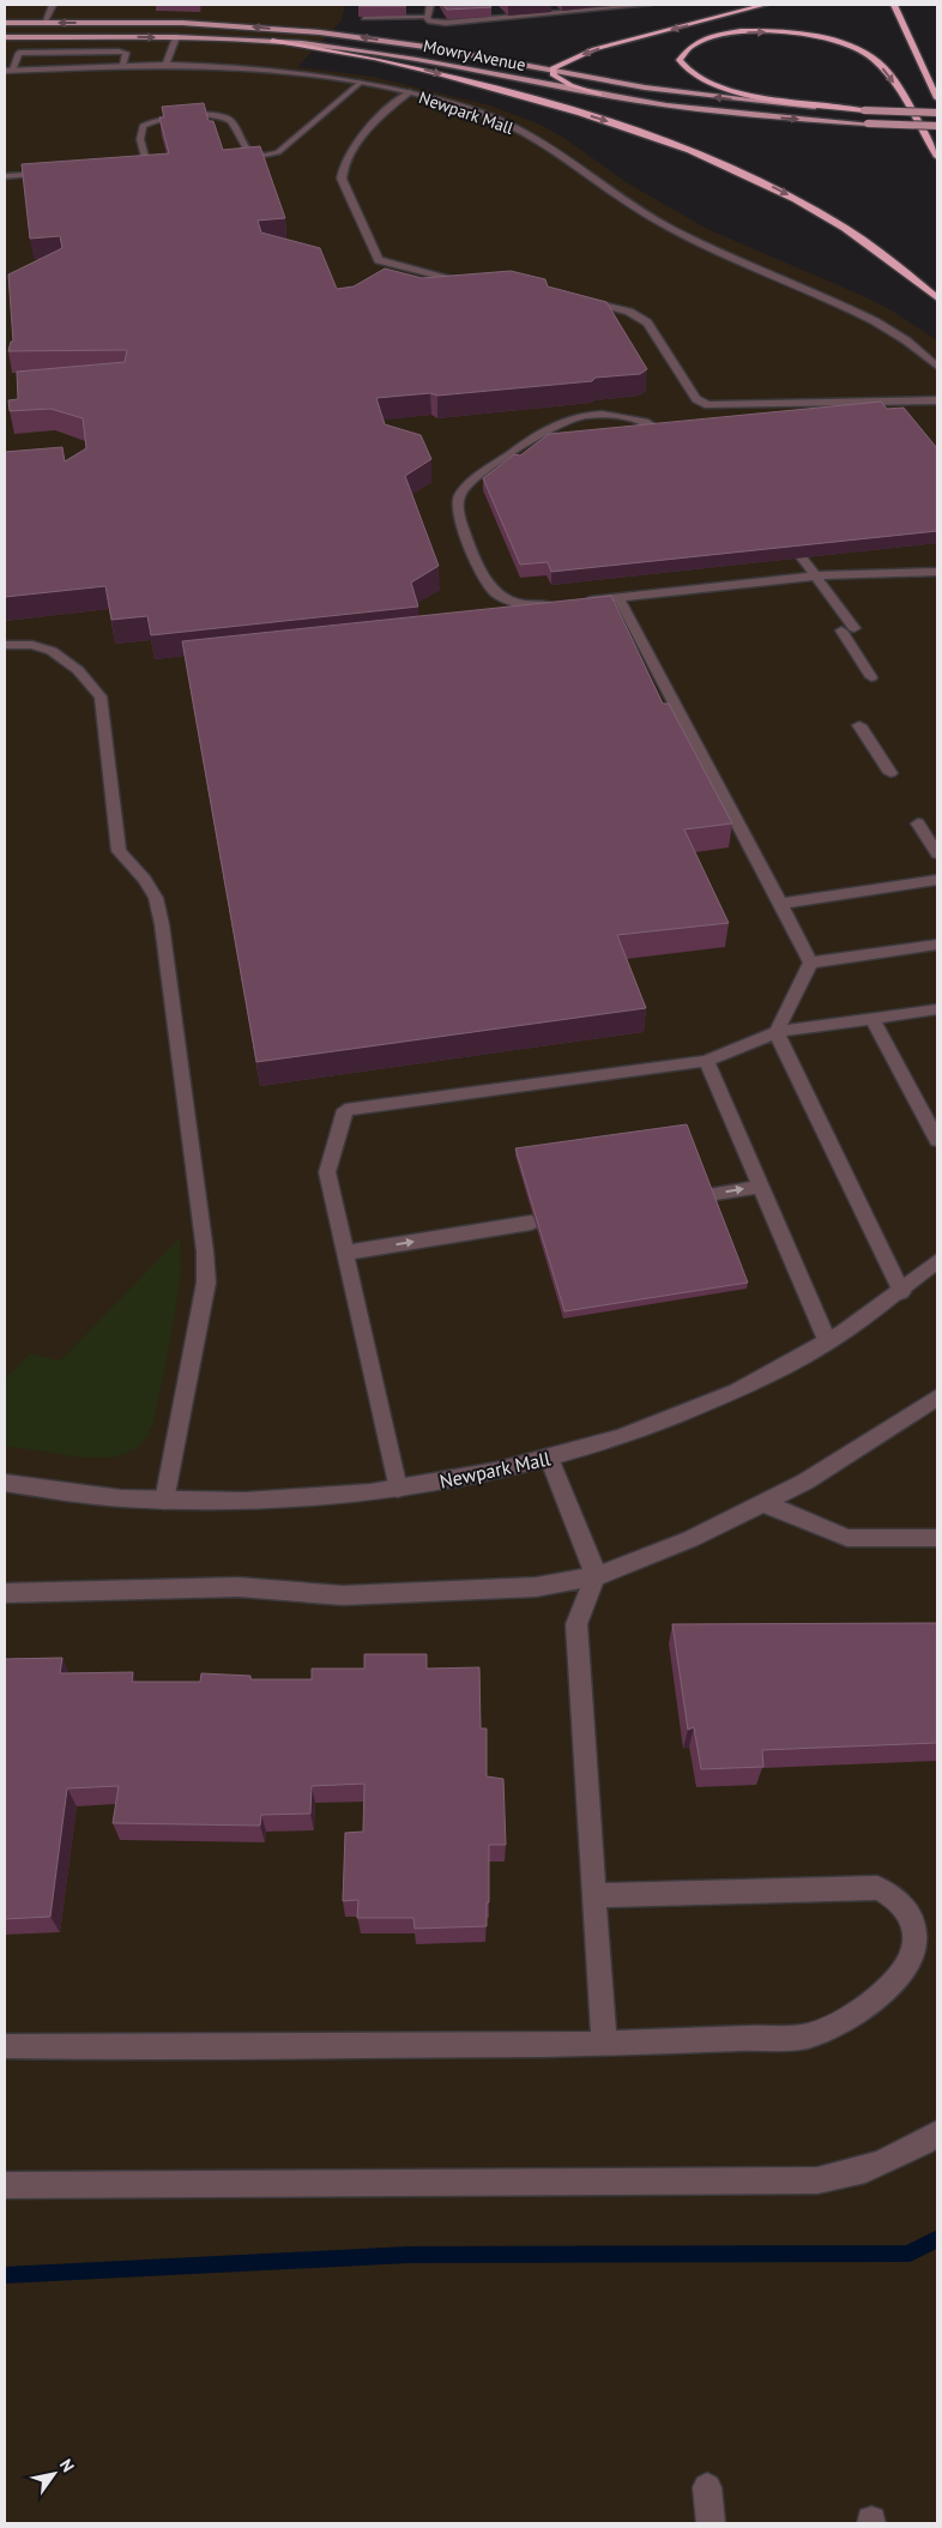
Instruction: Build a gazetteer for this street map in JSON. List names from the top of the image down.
{
  "streets": {
    "main road": ["Mowry Avenue"],
    "street": ["Newpark Mall"]
  },
  "north": "top right"
}
